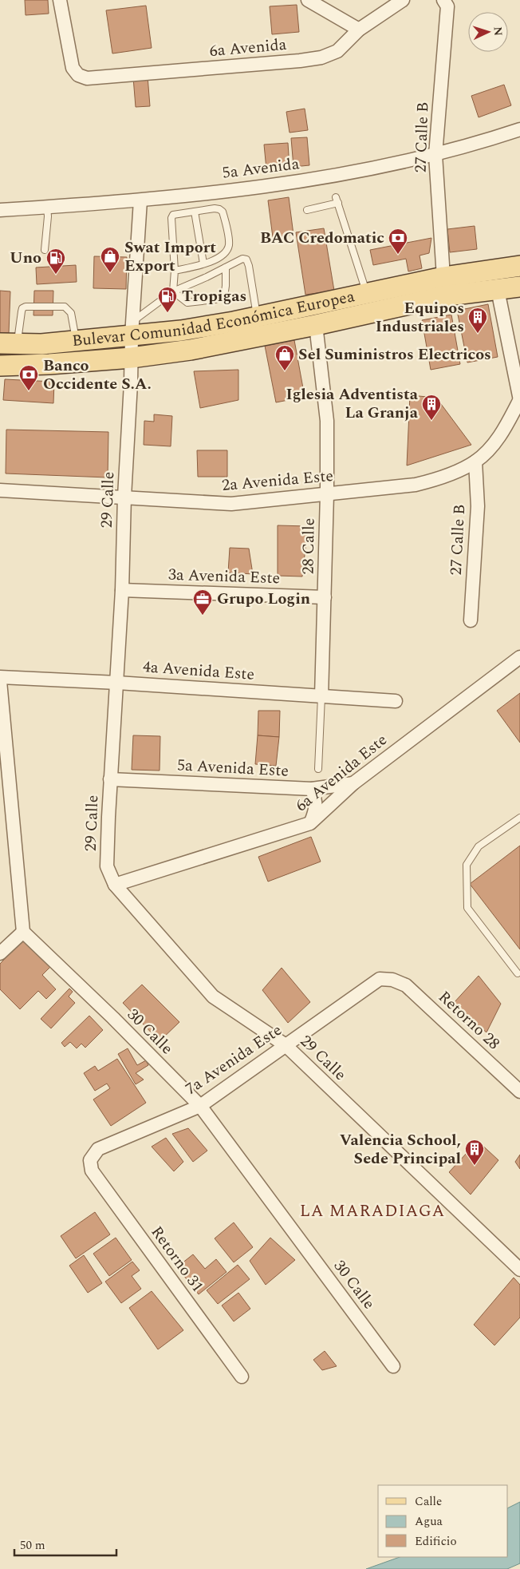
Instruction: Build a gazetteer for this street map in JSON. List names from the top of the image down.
{
  "streets": {
    "main road": ["Bulevar Comunidad Económica Europea"],
    "street": [
      "6a Avenida",
      "27 Calle B",
      "5a Avenida",
      "2a Avenida Este",
      "29 Calle",
      "28 Calle",
      "3a Avenida Este",
      "4a Avenida Este",
      "5a Avenida Este",
      "6a Avenida Este",
      "Retorno 28",
      "30 Calle",
      "7a Avenida Este",
      "Retorno 31"
    ]
  },
  "crossings": [
    ["27 Calle B", "5a Avenida"],
    ["27 Calle B", "Bulevar Comunidad Económica Europea"],
    ["27 Calle B", "2a Avenida Este"],
    ["5a Avenida", "29 Calle"],
    ["Bulevar Comunidad Económica Europea", "29 Calle"],
    ["Bulevar Comunidad Económica Europea", "28 Calle"],
    ["2a Avenida Este", "29 Calle"],
    ["2a Avenida Este", "28 Calle"],
    ["29 Calle", "3a Avenida Este"],
    ["29 Calle", "4a Avenida Este"],
    ["29 Calle", "5a Avenida Este"],
    ["29 Calle", "6a Avenida Este"],
    ["29 Calle", "7a Avenida Este"],
    ["28 Calle", "3a Avenida Este"],
    ["28 Calle", "4a Avenida Este"],
    ["5a Avenida Este", "6a Avenida Este"],
    ["Retorno 28", "7a Avenida Este"],
    ["30 Calle", "7a Avenida Este"],
    ["7a Avenida Este", "Retorno 31"]
  ],
  "districts": ["LA MARADIAGA"],
  "places": {
    "bank": ["BAC Credomatic", "Banco Occidente S.A."],
    "shop": ["Swat Import Export", "Sel Suministros Electricos"],
    "fuel station": ["Uno", "Tropigas"],
    "building": ["Equipos Industriales", "Iglesia Adventista La Granja", "Valencia School, Sede Principal"],
    "office": ["Grupo Login"]
  },
  "legend": ["Calle", "Agua", "Edificio"],
  "scale_bar": "50 m",
  "north": "right"
}
